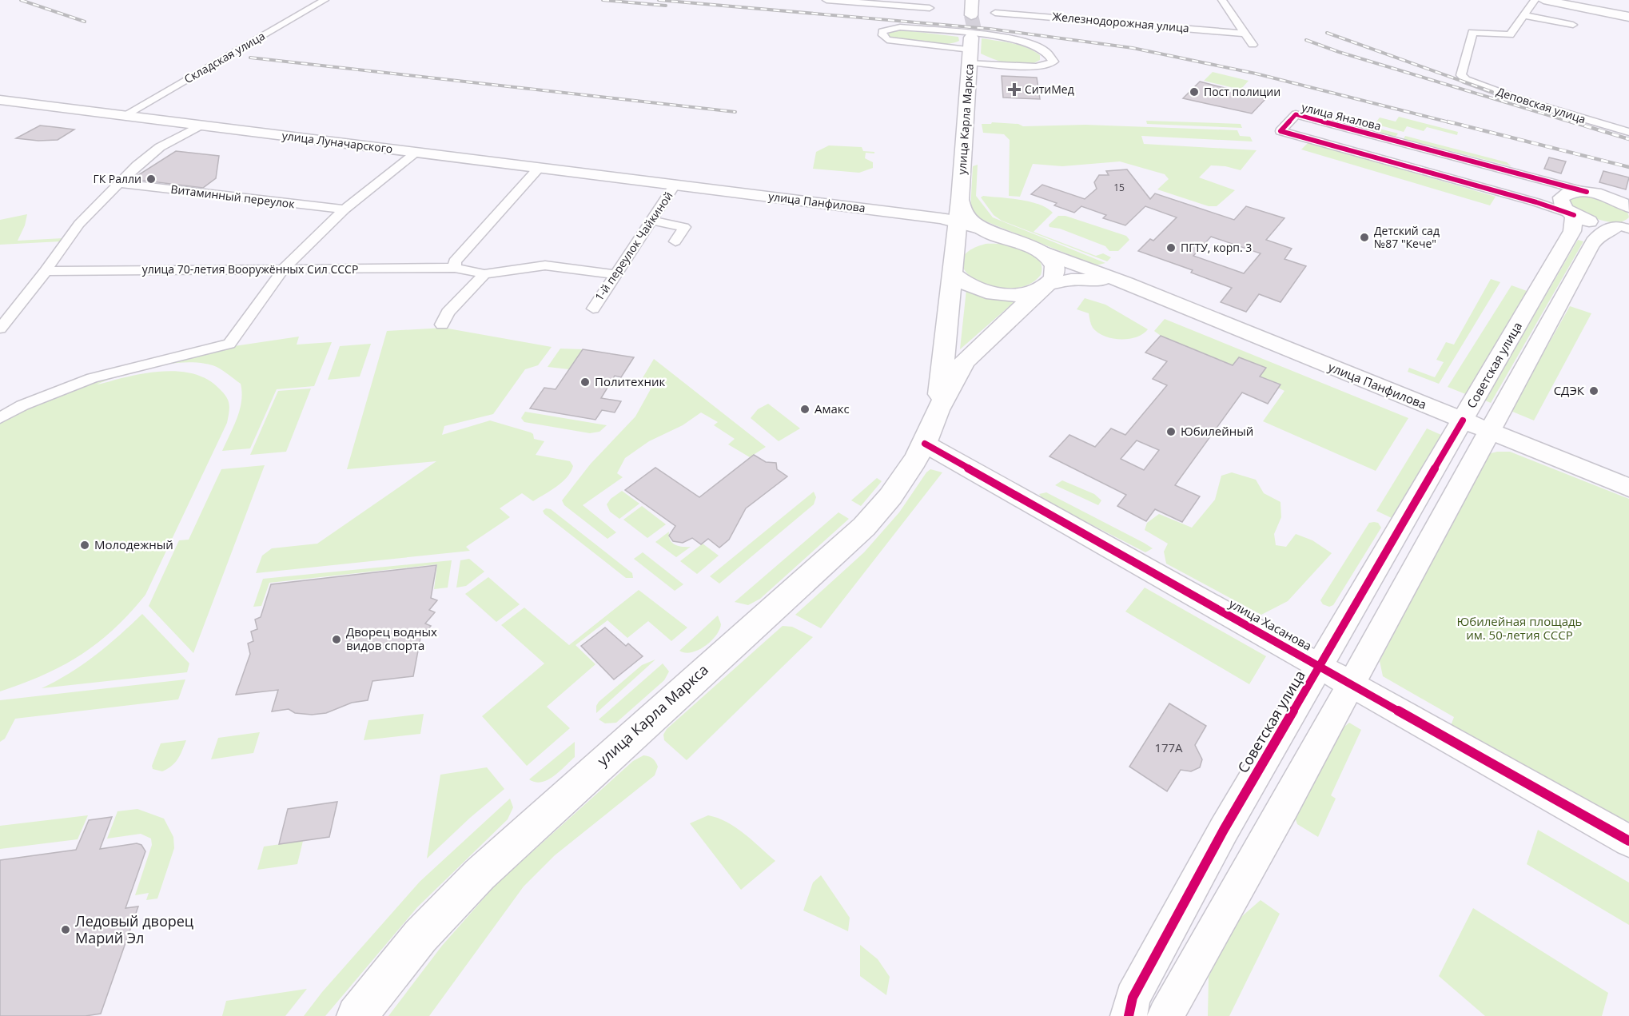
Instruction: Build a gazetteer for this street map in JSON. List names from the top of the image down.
{
  "streets": {
    "main road": [
      "улица Карла Маркса",
      "улица Луначарского",
      "улица Панфилова",
      "Советская улица",
      "улица Хасанова"
    ],
    "street": [
      "Железнодорожная улица",
      "Складская улица",
      "Деповская улица",
      "улица Яналова",
      "Витаминный переулок",
      "1-й переулок Чайкиной",
      "улица 70-летия Вооружённых Сил СССР"
    ]
  },
  "crossings": [
    ["Складская улица", "улица Луначарского"],
    ["улица Яналова", "Советская улица"],
    ["улица Карла Маркса", "улица Панфилова"],
    ["улица Карла Маркса", "улица Хасанова"],
    ["улица Луначарского", "улица Панфилова"],
    ["улица Луначарского", "1-й переулок Чайкиной"],
    ["улица Панфилова", "1-й переулок Чайкиной"],
    ["улица Панфилова", "Советская улица"],
    ["Советская улица", "улица Хасанова"]
  ],
  "parks": ["Юбилейная площадь им. 50-летия СССР"],
  "places": {
    "health": ["СитиМед"],
    "other": [
      "Пост полиции",
      "ГК Ралли",
      "Детский сад №87 \"Кече\"",
      "ПГТУ, корп. 3",
      "Политехник",
      "СДЭК",
      "Амакс",
      "Юбилейный",
      "Молодежный",
      "Дворец водных видов спорта",
      "Ледовый дворец Марий Эл"
    ]
  },
  "house_numbers": ["15", "177А"]
}
